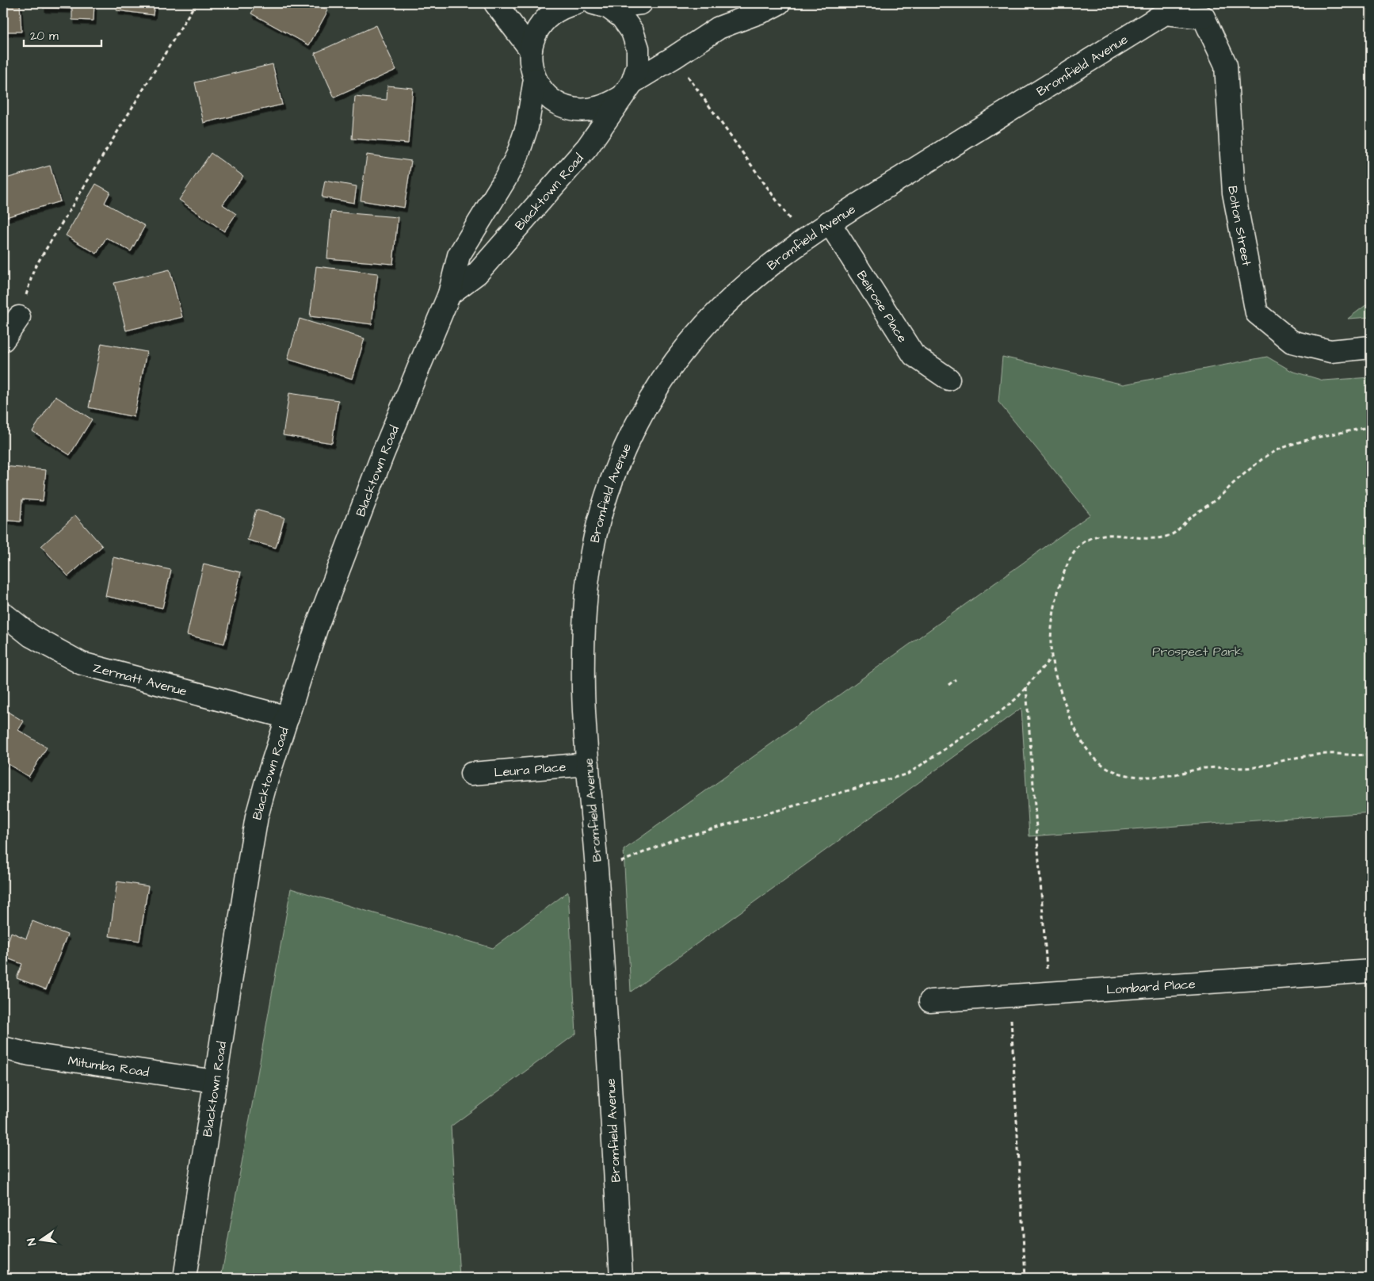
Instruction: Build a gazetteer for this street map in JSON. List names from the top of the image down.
{
  "streets": {
    "street": [
      "Bromfield Avenue",
      "Blacktown Road",
      "Bolton Street",
      "Belrose Place",
      "Zermatt Avenue",
      "Leura Place",
      "Lombard Place",
      "Mitumba Road"
    ]
  },
  "crossings": [
    ["Bromfield Avenue", "Bolton Street"],
    ["Bromfield Avenue", "Belrose Place"],
    ["Bromfield Avenue", "Leura Place"],
    ["Blacktown Road", "Zermatt Avenue"],
    ["Blacktown Road", "Mitumba Road"]
  ],
  "parks": ["Prospect Park"],
  "scale_bar": "20 m",
  "north": "left"
}
